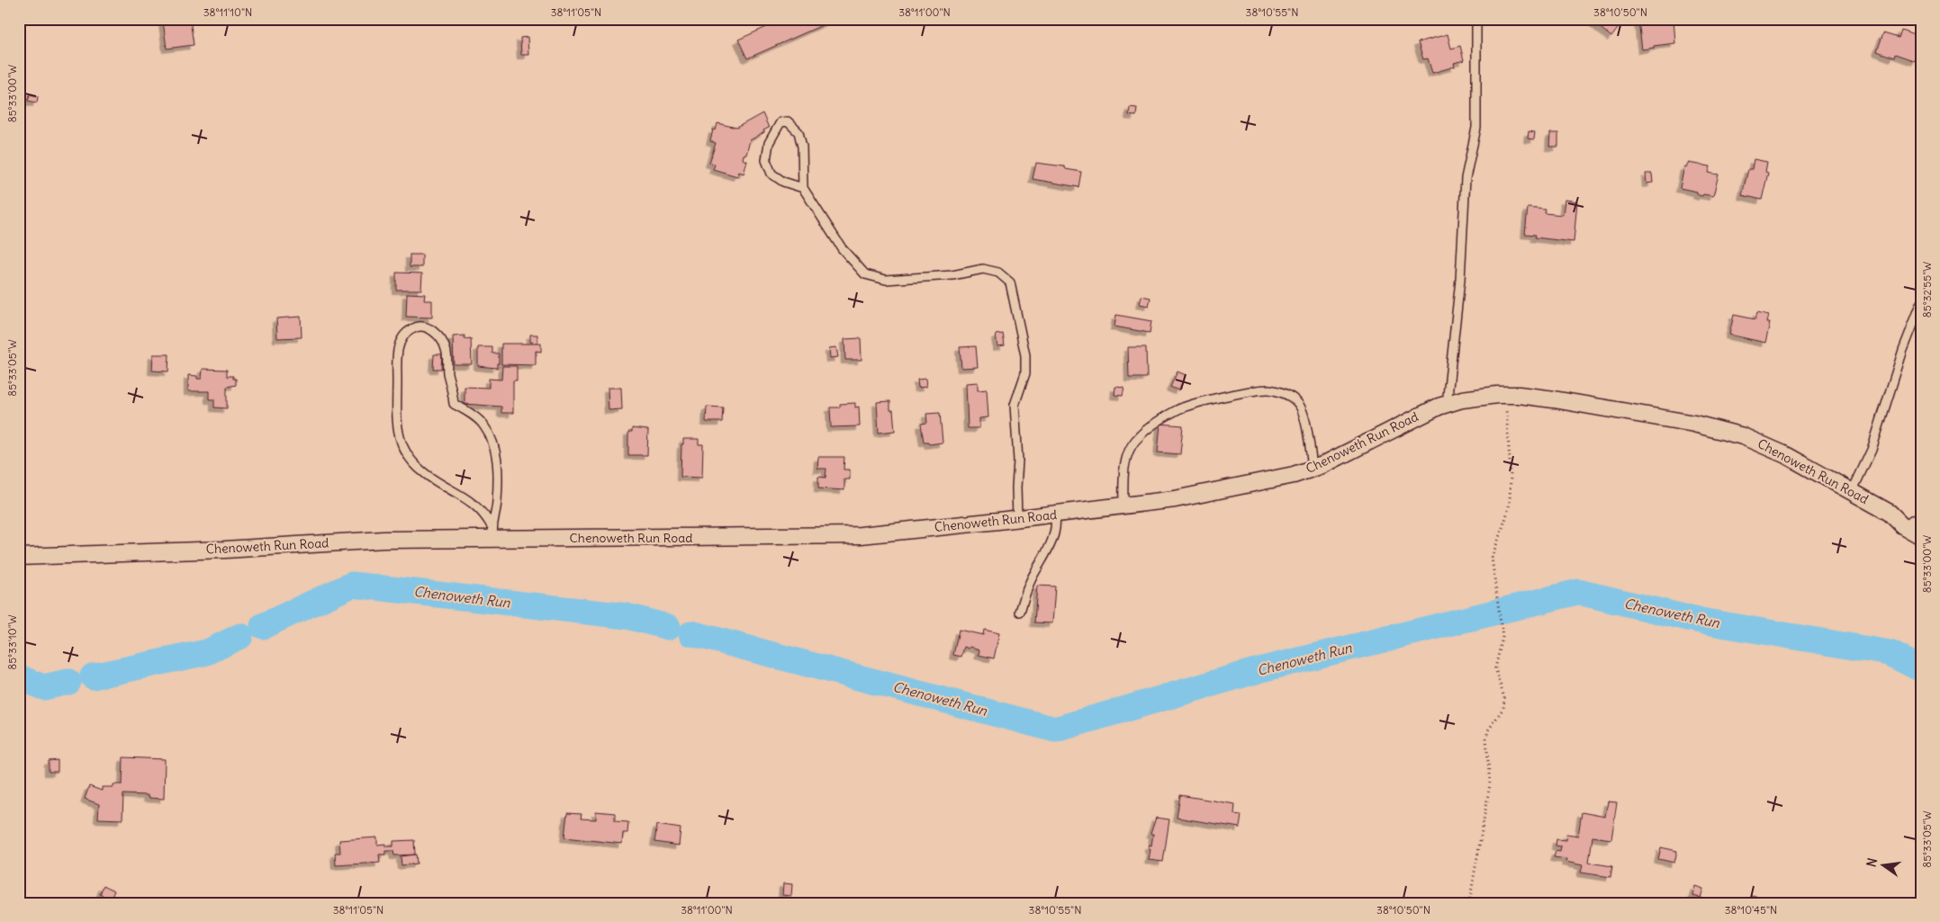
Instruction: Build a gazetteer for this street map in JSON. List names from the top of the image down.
{
  "streets": {
    "street": ["Chenoweth Run Road"]
  },
  "water": ["Chenoweth Run"],
  "north": "left",
  "coordinates": [
    "38°11'10\"N",
    "38°11'05\"N",
    "38°11'00\"N",
    "38°10'55\"N",
    "38°10'50\"N",
    "85°33'00\"W",
    "85°32'55\"W",
    "85°33'05\"W",
    "85°33'10\"W",
    "38°10'45\"N"
  ]
}
